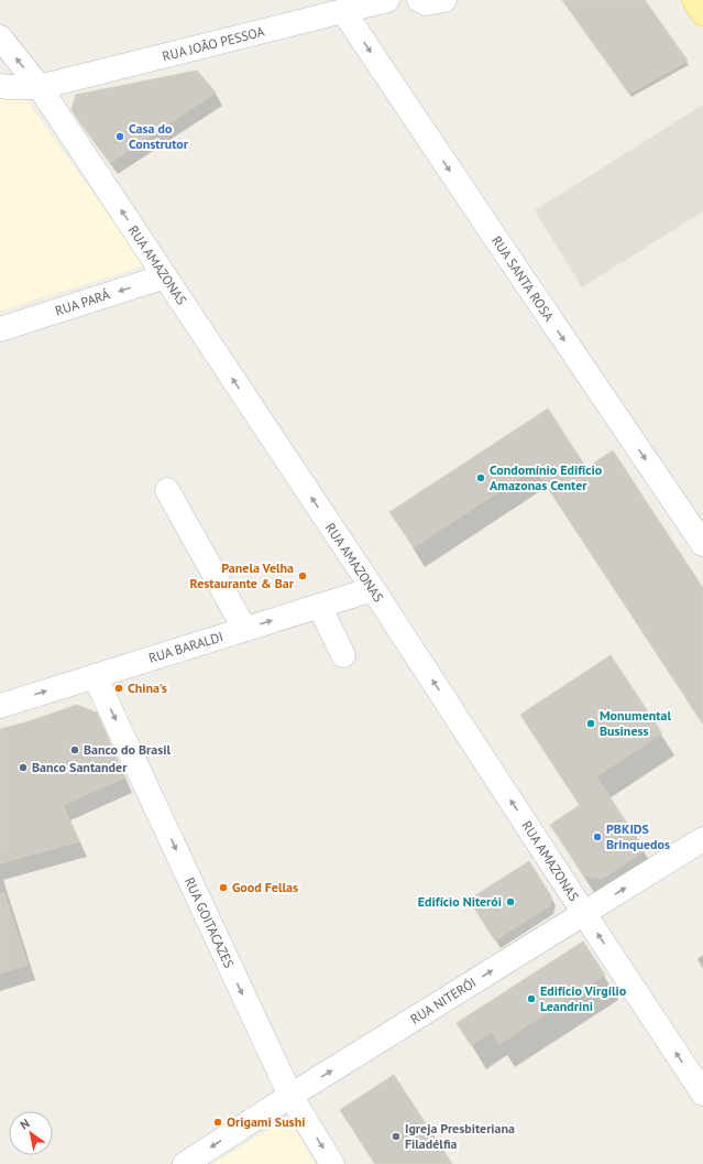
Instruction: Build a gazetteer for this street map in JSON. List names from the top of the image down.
{
  "streets": {
    "street": [
      "RUA JOÃO PESSOA",
      "RUA AMAZONAS",
      "RUA SANTA ROSA",
      "RUA PARÁ",
      "RUA BARALDI",
      "RUA GOITACAZES",
      "RUA NITERÓI"
    ]
  },
  "crossings": [
    ["RUA JOÃO PESSOA", "RUA AMAZONAS"],
    ["RUA JOÃO PESSOA", "RUA SANTA ROSA"],
    ["RUA AMAZONAS", "RUA PARÁ"],
    ["RUA AMAZONAS", "RUA BARALDI"],
    ["RUA AMAZONAS", "RUA NITERÓI"],
    ["RUA BARALDI", "RUA GOITACAZES"],
    ["RUA GOITACAZES", "RUA NITERÓI"]
  ],
  "one_way": [
    "RUA AMAZONAS",
    "RUA SANTA ROSA",
    "RUA PARÁ",
    "RUA BARALDI",
    "RUA GOITACAZES"
  ],
  "places": [
    "Casa do Construtor",
    "Condomínio Edifício Amazonas Center",
    "Panela Velha Restaurante & Bar",
    "China's",
    "Monumental Business",
    "Banco do Brasil",
    "Banco Santander",
    "PBKIDS Brinquedos",
    "Good Fellas",
    "Edifício Niterói",
    "Edifício Virgílio Leandrini",
    "Origami Sushi",
    "Igreja Presbiteriana Filadélfia"
  ],
  "north": "top left"
}
